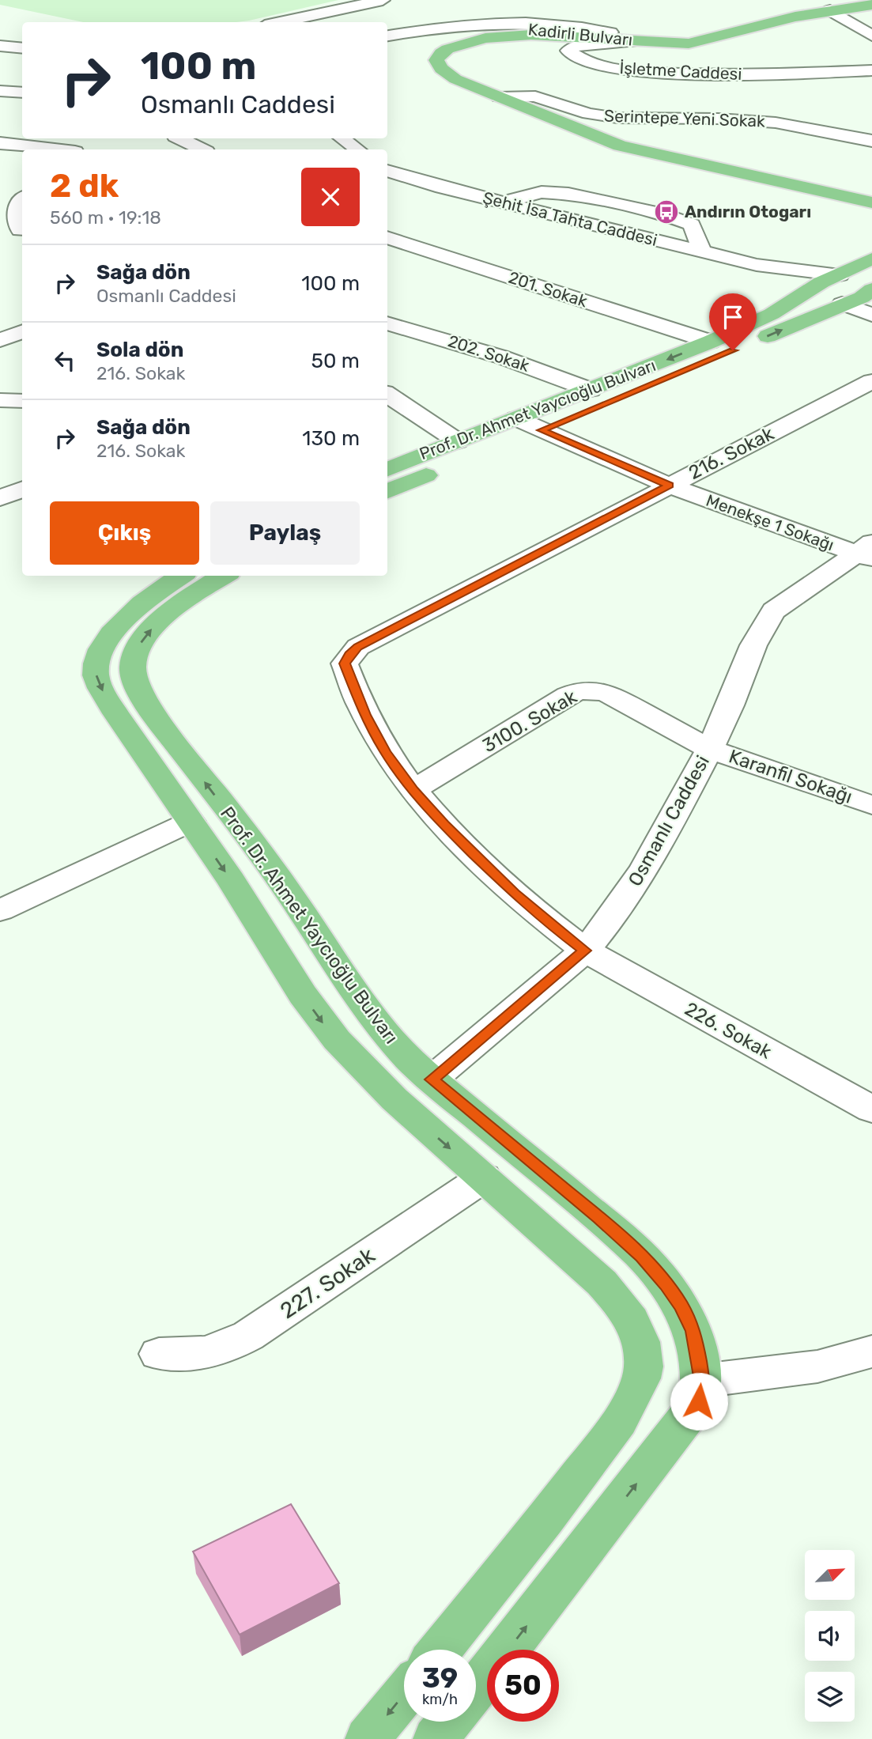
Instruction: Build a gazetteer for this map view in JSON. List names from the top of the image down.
{
  "streets": {
    "main road": ["Kadirli Bulvarı", "Prof. Dr. Ahmet Yaycıoğlu Bulvarı"],
    "street": [
      "İşletme Caddesi",
      "Serintepe Yeni Sokak",
      "Şehit İsa Tahta Caddesi",
      "201. Sokak",
      "202. Sokak",
      "216. Sokak",
      "Menekşe 1 Sokağı",
      "3100. Sokak",
      "Karanfil Sokağı",
      "Osmanlı Caddesi",
      "226. Sokak",
      "227. Sokak"
    ]
  },
  "crossings": [
    ["Kadirli Bulvarı", "İşletme Caddesi"],
    ["Kadirli Bulvarı", "Serintepe Yeni Sokak"],
    ["Şehit İsa Tahta Caddesi", "Prof. Dr. Ahmet Yaycıoğlu Bulvarı"],
    ["201. Sokak", "Prof. Dr. Ahmet Yaycıoğlu Bulvarı"],
    ["202. Sokak", "Prof. Dr. Ahmet Yaycıoğlu Bulvarı"],
    ["Prof. Dr. Ahmet Yaycıoğlu Bulvarı", "Menekşe 1 Sokağı"],
    ["Prof. Dr. Ahmet Yaycıoğlu Bulvarı", "Osmanlı Caddesi"],
    ["Prof. Dr. Ahmet Yaycıoğlu Bulvarı", "227. Sokak"],
    ["216. Sokak", "Menekşe 1 Sokağı"],
    ["216. Sokak", "3100. Sokak"],
    ["216. Sokak", "Osmanlı Caddesi"],
    ["216. Sokak", "226. Sokak"],
    ["Menekşe 1 Sokağı", "Osmanlı Caddesi"],
    ["3100. Sokak", "Karanfil Sokağı"],
    ["3100. Sokak", "Osmanlı Caddesi"],
    ["Karanfil Sokağı", "Osmanlı Caddesi"],
    ["Osmanlı Caddesi", "226. Sokak"]
  ],
  "places": {
    "bus stop": ["Andırın Otogarı"]
  },
  "north": "top right",
  "page": {
    "turn": ["100 m", "Osmanlı Caddesi"],
    "heading": ["2 dk", "560 m · 19:18"],
    "list": [
      {
        "name": "Sağa dön",
        "note": "Osmanlı Caddesi",
        "value": "100 m"
      },
      {
        "name": "Sola dön",
        "note": "216. Sokak",
        "value": "50 m"
      },
      {
        "name": "Sağa dön",
        "note": "216. Sokak",
        "value": "130 m"
      }
    ],
    "buttons": ["Çıkış", "Paylaş"],
    "speed": "39 km/h",
    "limit": "50"
  }
}
